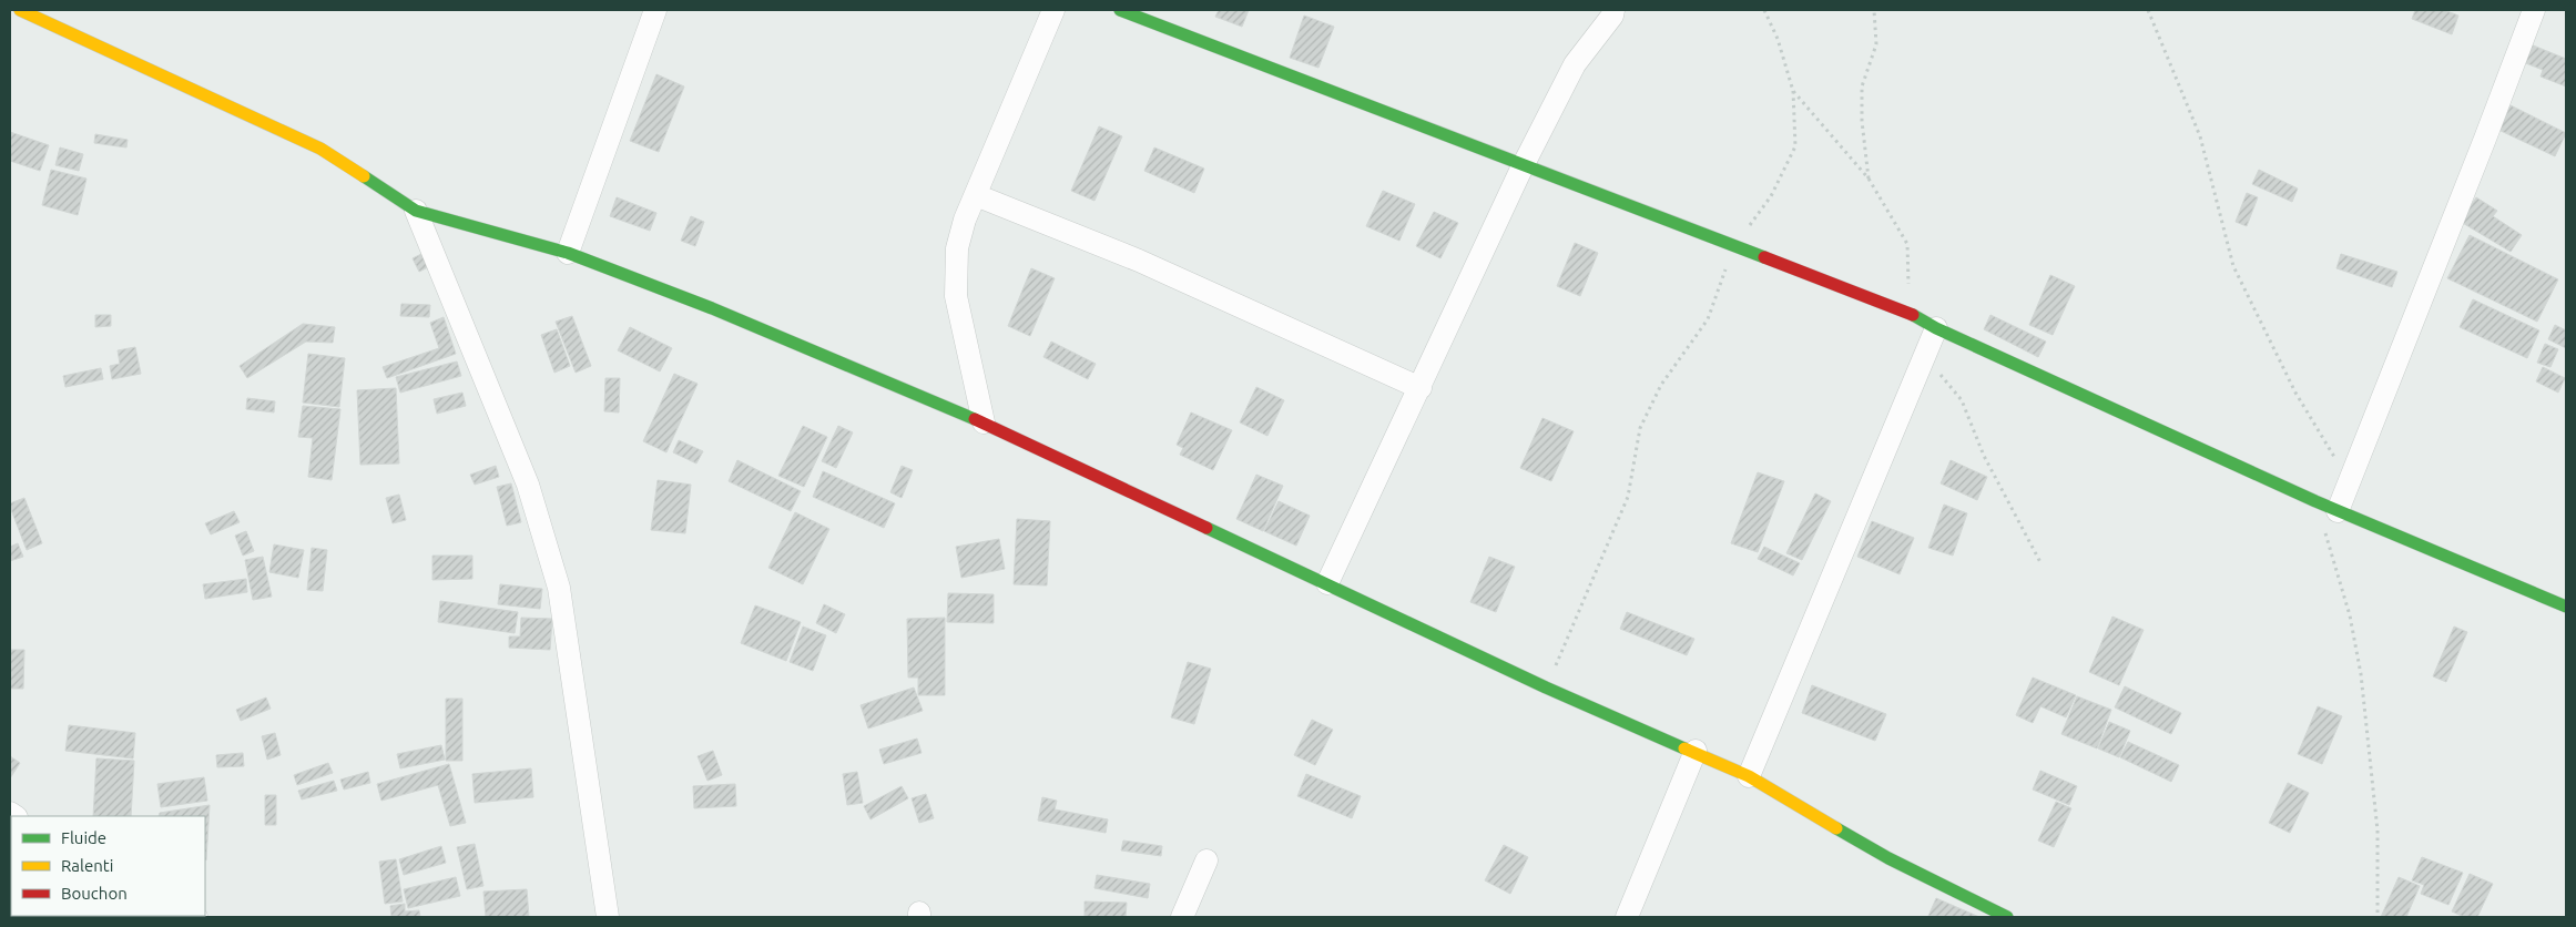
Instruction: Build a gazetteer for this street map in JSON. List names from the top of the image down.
{
  "legend": ["Fluide", "Ralenti", "Bouchon"]
}
